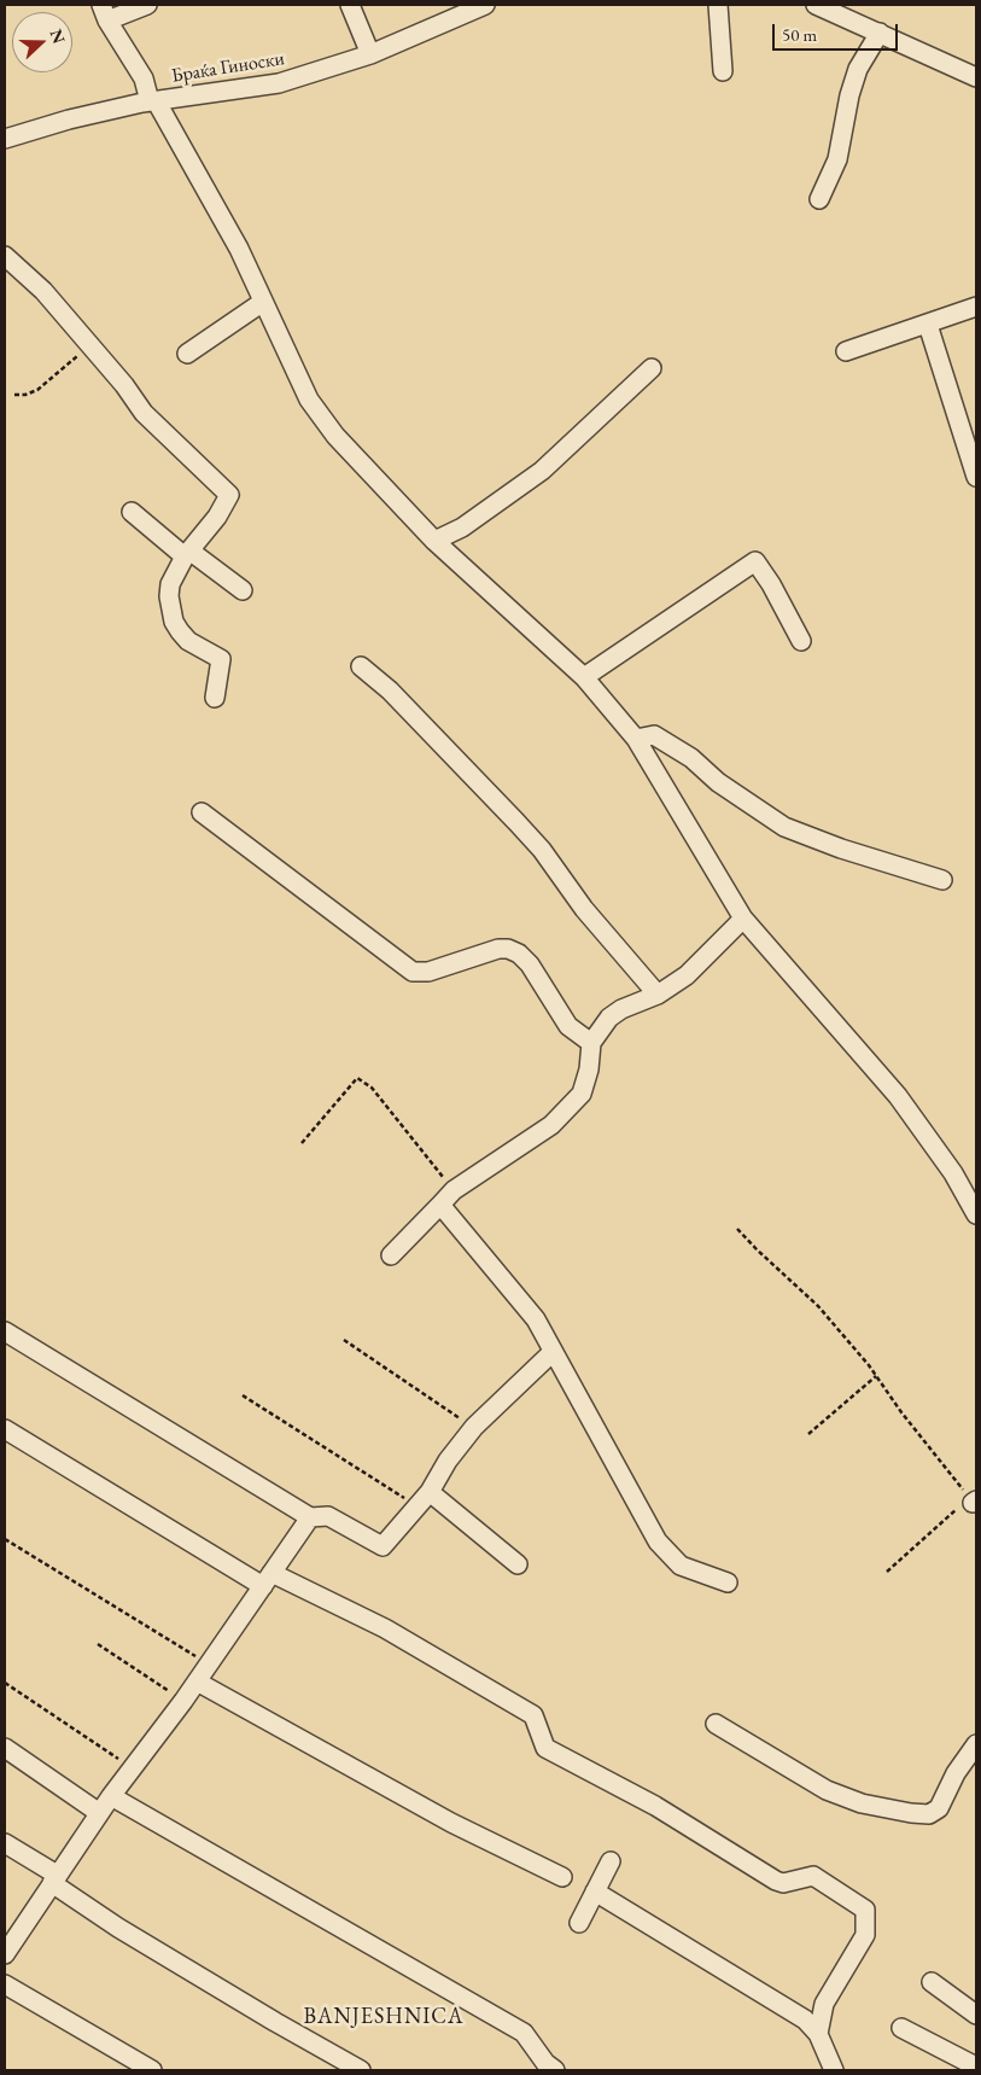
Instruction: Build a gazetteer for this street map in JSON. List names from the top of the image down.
{
  "streets": {
    "street": ["Браќа Гиноски"]
  },
  "districts": ["BANJESHNICA"],
  "scale_bar": "50 m",
  "north": "right"
}
